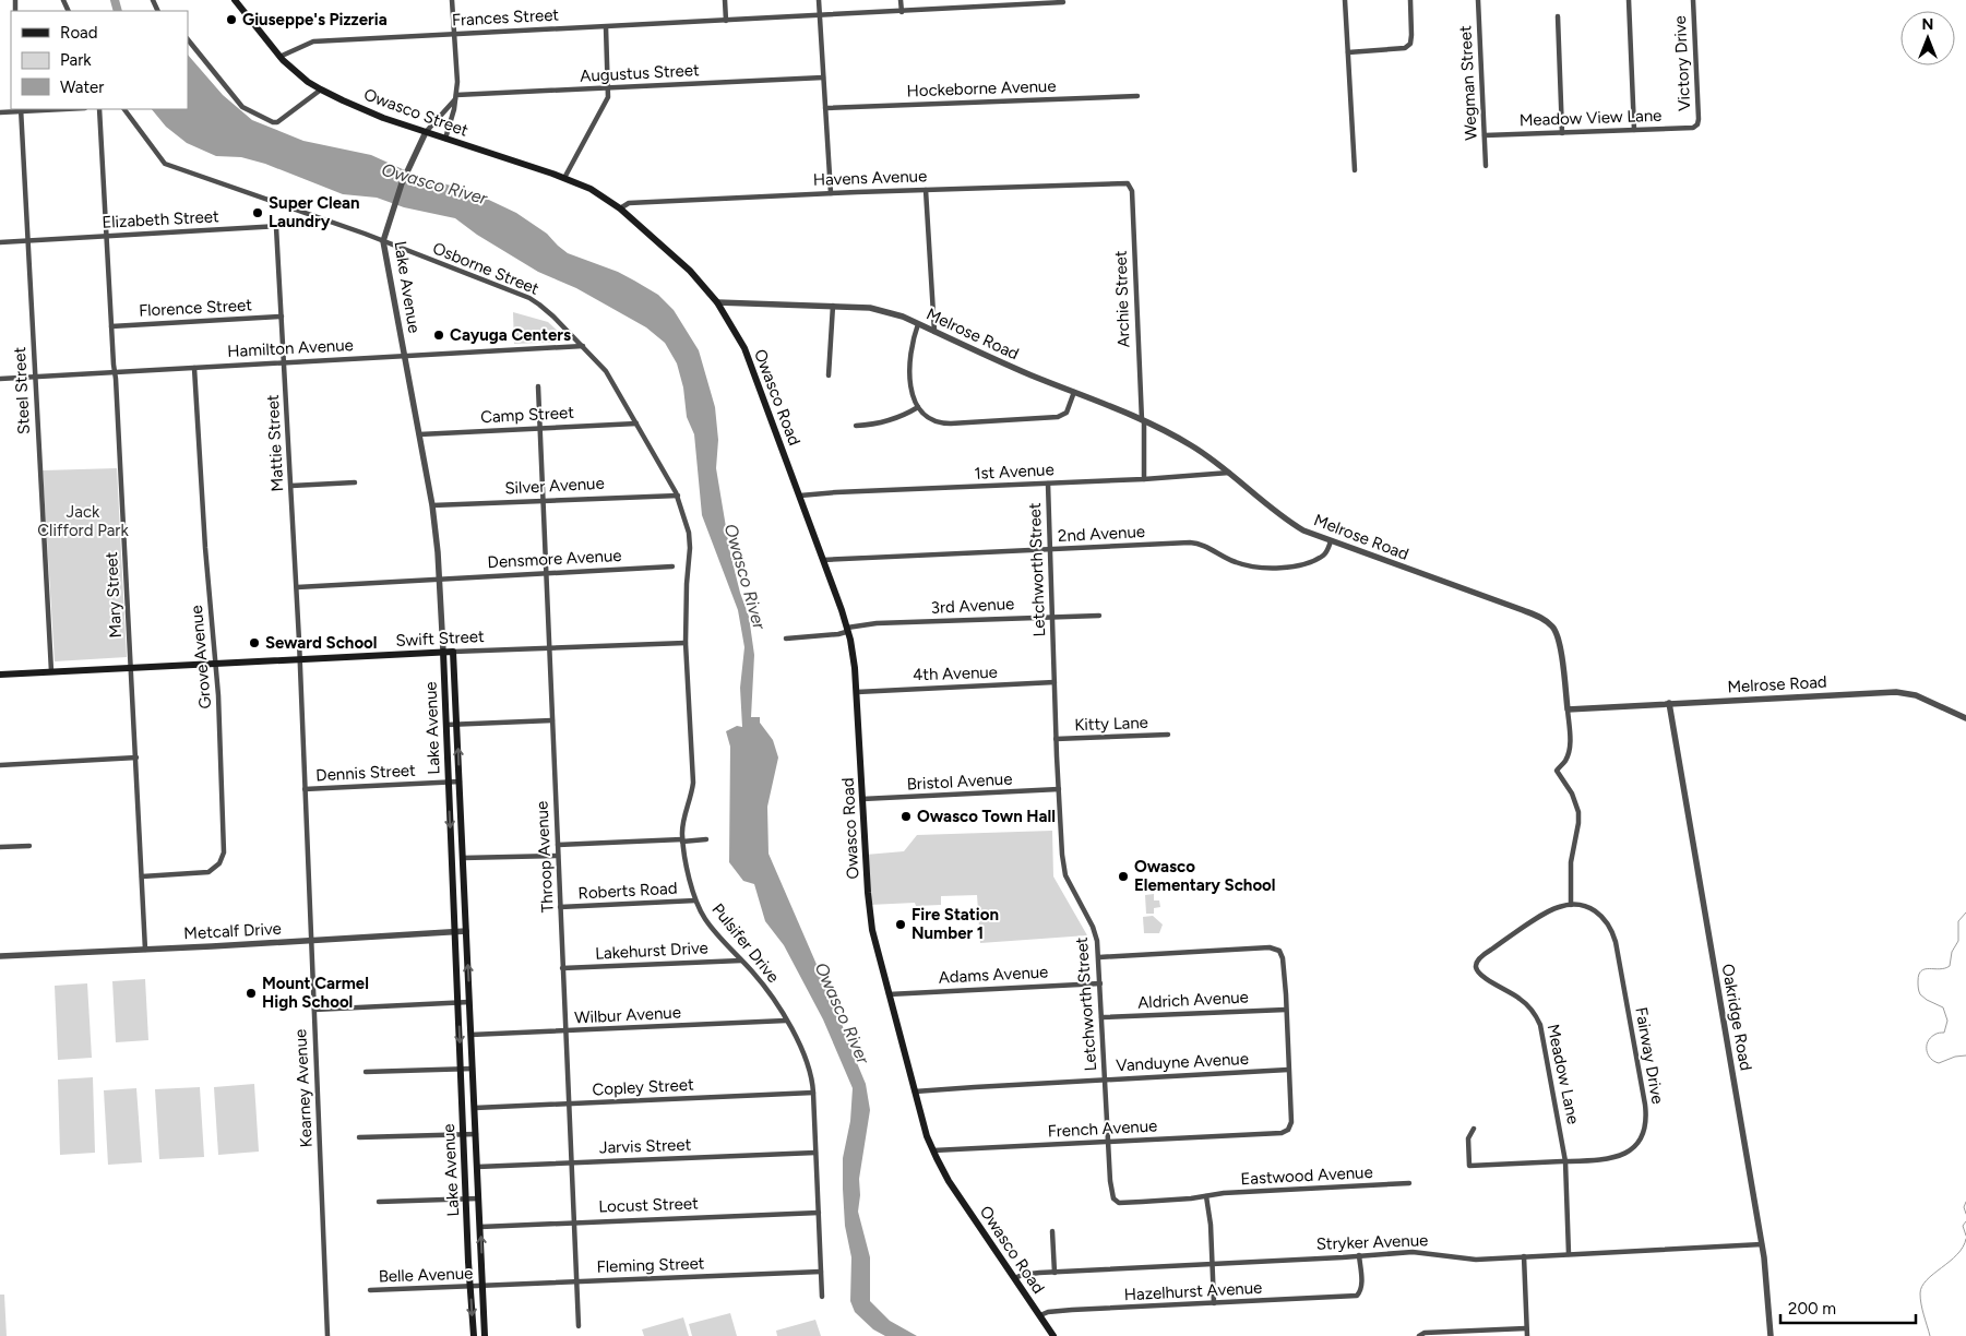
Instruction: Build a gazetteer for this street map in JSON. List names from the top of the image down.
{
  "streets": {
    "main road": [
      "Owasco Street",
      "Lake Avenue",
      "Owasco Road",
      "Swift Street"
    ],
    "street": [
      "Frances Street",
      "Victory Drive",
      "Augustus Street",
      "Wegman Street",
      "Hockeborne Avenue",
      "Meadow View Lane",
      "Havens Avenue",
      "Elizabeth Street",
      "Osborne Street",
      "Archie Street",
      "Florence Street",
      "Melrose Road",
      "Hamilton Avenue",
      "Steel Street",
      "Camp Street",
      "Mattie Street",
      "1st Avenue",
      "Silver Avenue",
      "2nd Avenue",
      "Densmore Avenue",
      "Letchworth Street",
      "Mary Street",
      "3rd Avenue",
      "Grove Avenue",
      "4th Avenue",
      "Kitty Lane",
      "Dennis Street",
      "Bristol Avenue",
      "Throop Avenue",
      "Roberts Road",
      "Metcalf Drive",
      "Pulsifer Drive",
      "Lakehurst Drive",
      "Adams Avenue",
      "Aldrich Avenue",
      "Wilbur Avenue",
      "Oakridge Road",
      "Fairway Drive",
      "Vanduyne Avenue",
      "Meadow Lane",
      "Copley Street",
      "Kearney Avenue",
      "French Avenue",
      "Jarvis Street",
      "Eastwood Avenue",
      "Locust Street",
      "Stryker Avenue",
      "Fleming Street",
      "Belle Avenue",
      "Hazelhurst Avenue"
    ]
  },
  "crossings": [
    ["Frances Street", "Owasco Street"],
    ["Victory Drive", "Meadow View Lane"],
    ["Wegman Street", "Meadow View Lane"],
    ["Owasco Street", "Havens Avenue"],
    ["Owasco Street", "Lake Avenue"],
    ["Owasco Street", "Owasco Road"],
    ["Havens Avenue", "Archie Street"],
    ["Havens Avenue", "Owasco Road"],
    ["Elizabeth Street", "Osborne Street"],
    ["Elizabeth Street", "Steel Street"],
    ["Elizabeth Street", "Mattie Street"],
    ["Elizabeth Street", "Mary Street"],
    ["Osborne Street", "Lake Avenue"],
    ["Osborne Street", "Hamilton Avenue"],
    ["Osborne Street", "Camp Street"],
    ["Osborne Street", "Silver Avenue"],
    ["Osborne Street", "Pulsifer Drive"],
    ["Lake Avenue", "Hamilton Avenue"],
    ["Lake Avenue", "Camp Street"],
    ["Lake Avenue", "Silver Avenue"],
    ["Lake Avenue", "Densmore Avenue"],
    ["Lake Avenue", "Swift Street"],
    ["Lake Avenue", "Dennis Street"],
    ["Lake Avenue", "Metcalf Drive"],
    ["Lake Avenue", "Wilbur Avenue"],
    ["Lake Avenue", "Copley Street"],
    ["Lake Avenue", "Jarvis Street"],
    ["Lake Avenue", "Locust Street"],
    ["Lake Avenue", "Fleming Street"],
    ["Lake Avenue", "Belle Avenue"],
    ["Archie Street", "Melrose Road"],
    ["Archie Street", "1st Avenue"],
    ["Florence Street", "Mattie Street"],
    ["Florence Street", "Mary Street"],
    ["Melrose Road", "Owasco Road"],
    ["Melrose Road", "1st Avenue"],
    ["Melrose Road", "2nd Avenue"],
    ["Melrose Road", "Oakridge Road"],
    ["Hamilton Avenue", "Steel Street"],
    ["Hamilton Avenue", "Mattie Street"],
    ["Hamilton Avenue", "Mary Street"],
    ["Hamilton Avenue", "Grove Avenue"],
    ["Steel Street", "Swift Street"],
    ["Owasco Road", "1st Avenue"],
    ["Owasco Road", "2nd Avenue"],
    ["Owasco Road", "3rd Avenue"],
    ["Owasco Road", "4th Avenue"],
    ["Owasco Road", "Bristol Avenue"],
    ["Owasco Road", "Adams Avenue"],
    ["Owasco Road", "Vanduyne Avenue"],
    ["Owasco Road", "French Avenue"],
    ["Owasco Road", "Stryker Avenue"],
    ["Owasco Road", "Hazelhurst Avenue"],
    ["Camp Street", "Throop Avenue"],
    ["Mattie Street", "Densmore Avenue"],
    ["Mattie Street", "Swift Street"],
    ["Mattie Street", "Kearney Avenue"],
    ["1st Avenue", "Letchworth Street"],
    ["Silver Avenue", "Throop Avenue"],
    ["2nd Avenue", "Letchworth Street"],
    ["Densmore Avenue", "Throop Avenue"],
    ["Letchworth Street", "3rd Avenue"],
    ["Letchworth Street", "4th Avenue"],
    ["Letchworth Street", "Kitty Lane"],
    ["Letchworth Street", "Bristol Avenue"],
    ["Letchworth Street", "Adams Avenue"],
    ["Letchworth Street", "Aldrich Avenue"],
    ["Letchworth Street", "Vanduyne Avenue"],
    ["Letchworth Street", "French Avenue"],
    ["Letchworth Street", "Eastwood Avenue"],
    ["Mary Street", "Swift Street"],
    ["Mary Street", "Grove Avenue"],
    ["Mary Street", "Metcalf Drive"],
    ["Swift Street", "Grove Avenue"],
    ["Swift Street", "Throop Avenue"],
    ["Swift Street", "Pulsifer Drive"],
    ["Swift Street", "Kearney Avenue"],
    ["Dennis Street", "Kearney Avenue"],
    ["Throop Avenue", "Roberts Road"],
    ["Throop Avenue", "Lakehurst Drive"],
    ["Throop Avenue", "Wilbur Avenue"],
    ["Throop Avenue", "Copley Street"],
    ["Throop Avenue", "Jarvis Street"],
    ["Throop Avenue", "Locust Street"],
    ["Throop Avenue", "Fleming Street"],
    ["Roberts Road", "Pulsifer Drive"],
    ["Metcalf Drive", "Kearney Avenue"],
    ["Pulsifer Drive", "Lakehurst Drive"],
    ["Pulsifer Drive", "Wilbur Avenue"],
    ["Pulsifer Drive", "Copley Street"],
    ["Pulsifer Drive", "Jarvis Street"],
    ["Pulsifer Drive", "Locust Street"],
    ["Pulsifer Drive", "Fleming Street"],
    ["Oakridge Road", "Stryker Avenue"],
    ["Fairway Drive", "Meadow Lane"],
    ["Vanduyne Avenue", "French Avenue"],
    ["Meadow Lane", "Stryker Avenue"],
    ["Stryker Avenue", "Hazelhurst Avenue"],
    ["Fleming Street", "Belle Avenue"]
  ],
  "water": ["Owasco River"],
  "parks": ["Jack Clifford Park"],
  "places": [
    "Giuseppe's Pizzeria",
    "Super Clean Laundry",
    "Cayuga Centers",
    "Seward School",
    "Owasco Town Hall",
    "Owasco Elementary School",
    "Fire Station Number 1",
    "Mount Carmel High School"
  ],
  "legend": ["Road", "Park", "Water"],
  "scale_bar": "200 m",
  "north": "top"
}
